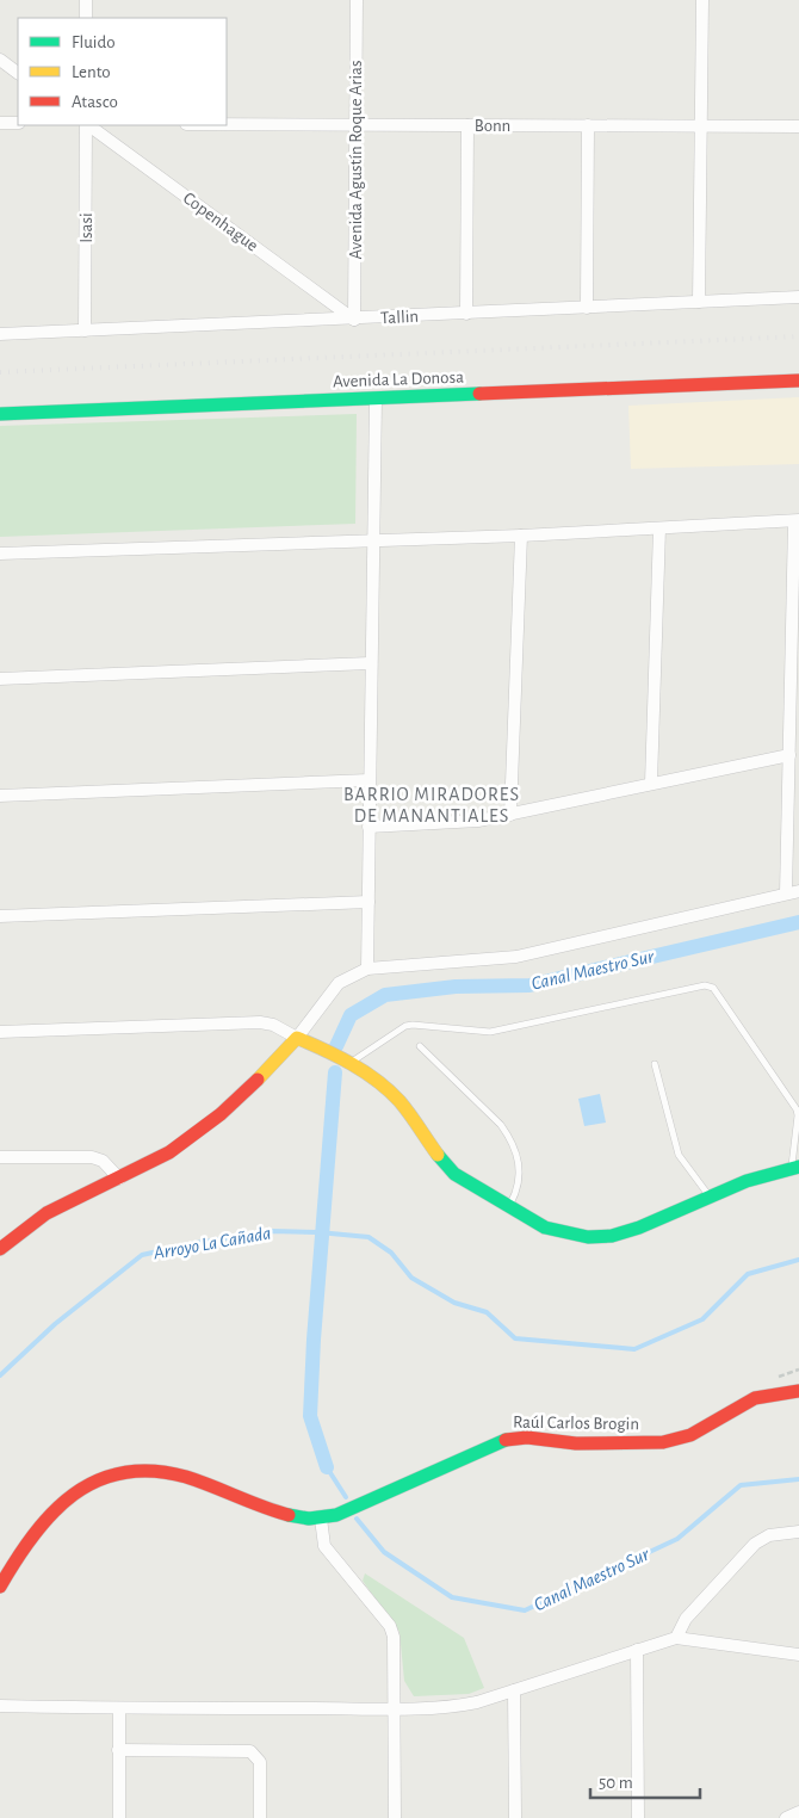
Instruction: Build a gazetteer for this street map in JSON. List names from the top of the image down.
{
  "streets": {
    "street": [
      "Bonn",
      "Avenida Agustín Roque Arias",
      "Copenhague",
      "Isasi",
      "Tallin",
      "Avenida La Donosa",
      "Raúl Carlos Brogin"
    ]
  },
  "crossings": [
    ["Bonn", "Avenida Agustín Roque Arias"],
    ["Avenida Agustín Roque Arias", "Copenhague"],
    ["Avenida Agustín Roque Arias", "Tallin"],
    ["Copenhague", "Tallin"],
    ["Isasi", "Tallin"]
  ],
  "districts": ["BARRIO MIRADORES DE MANANTIALES"],
  "water": ["Canal Maestro Sur", "Arroyo La Cañada"],
  "legend": ["Fluido", "Lento", "Atasco"],
  "scale_bar": "50 m"
}
